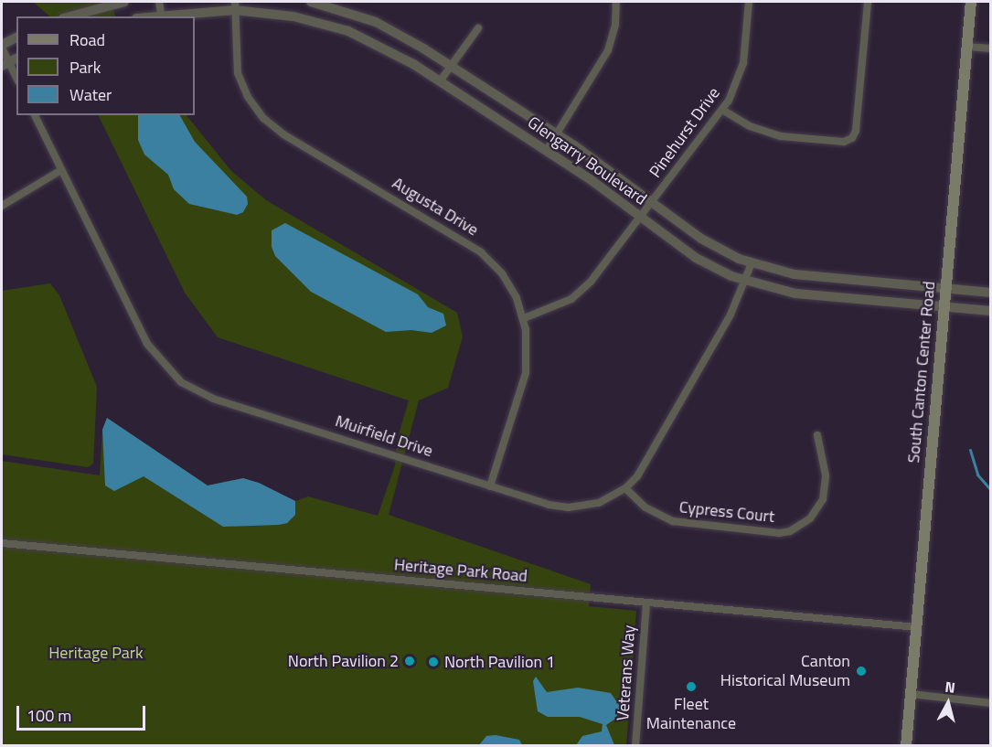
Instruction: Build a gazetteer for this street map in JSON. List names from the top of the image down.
{
  "streets": {
    "main road": ["South Canton Center Road"],
    "street": [
      "Pinehurst Drive",
      "Glengarry Boulevard",
      "Augusta Drive",
      "Muirfield Drive",
      "Cypress Court",
      "Heritage Park Road",
      "Veterans Way"
    ]
  },
  "crossings": [
    ["Pinehurst Drive", "Glengarry Boulevard"],
    ["Pinehurst Drive", "Augusta Drive"],
    ["Glengarry Boulevard", "Augusta Drive"],
    ["Glengarry Boulevard", "South Canton Center Road"],
    ["Glengarry Boulevard", "Muirfield Drive"],
    ["Augusta Drive", "Muirfield Drive"],
    ["South Canton Center Road", "Heritage Park Road"],
    ["Muirfield Drive", "Cypress Court"],
    ["Heritage Park Road", "Veterans Way"]
  ],
  "parks": ["Heritage Park"],
  "places": [
    "North Pavilion 2",
    "North Pavilion 1",
    "Canton Historical Museum",
    "Fleet Maintenance"
  ],
  "legend": ["Road", "Park", "Water"],
  "scale_bar": "100 m",
  "north": "top"
}
